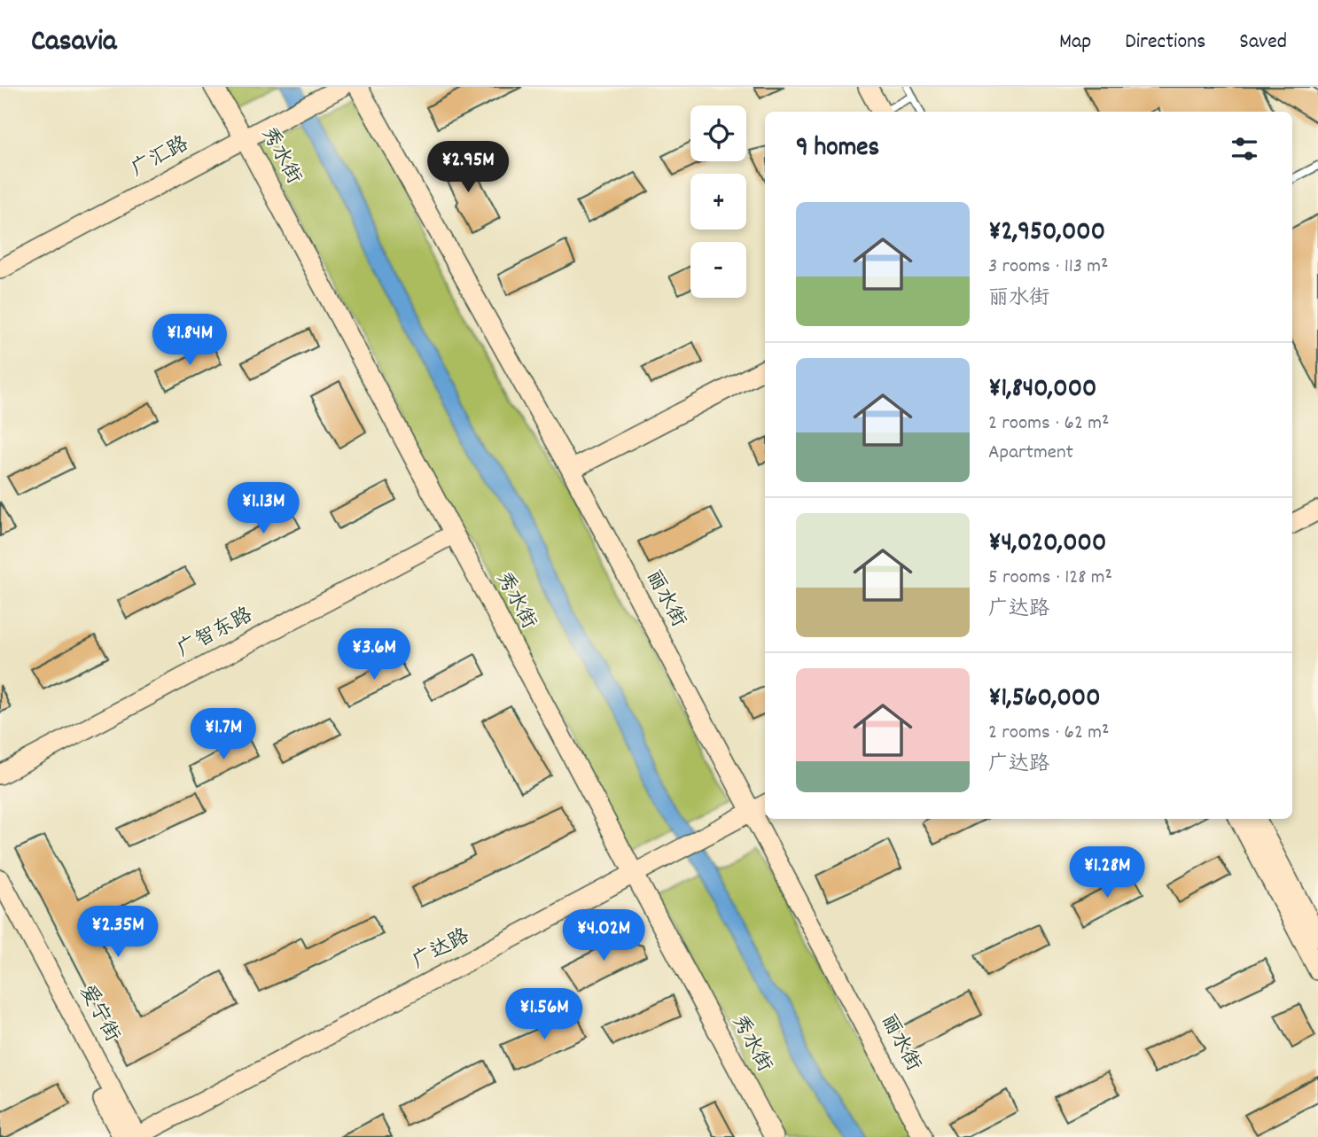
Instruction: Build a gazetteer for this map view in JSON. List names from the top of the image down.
{
  "streets": {
    "main road": [
      "秀水街",
      "广汇路",
      "丽水街",
      "广智东路",
      "广达路",
      "爱宁街"
    ]
  },
  "crossings": [
    ["秀水街", "广汇路"],
    ["秀水街", "广智东路"],
    ["秀水街", "广达路"],
    ["丽水街", "广达路"],
    ["广达路", "爱宁街"]
  ],
  "page": {
    "header": "Casavia",
    "nav": ["Map", "Directions", "Saved"],
    "map_buttons": ["+", "−"],
    "heading": "9 homes",
    "price": [
      "¥2.95M",
      "¥1.84M",
      "¥1.13M",
      "¥3.6M",
      "¥1.7M",
      "¥1.28M",
      "¥2.35M",
      "¥4.02M",
      "¥1.56M"
    ],
    "list": [
      {
        "name": "¥2,950,000",
        "note": "3 rooms · 113 m² · 丽水街"
      },
      {
        "name": "¥1,840,000",
        "note": "2 rooms · 62 m² · Apartment"
      },
      {
        "name": "¥4,020,000",
        "note": "5 rooms · 128 m² · 广达路"
      },
      {
        "name": "¥1,560,000",
        "note": "2 rooms · 62 m² · 广达路"
      }
    ]
  }
}
